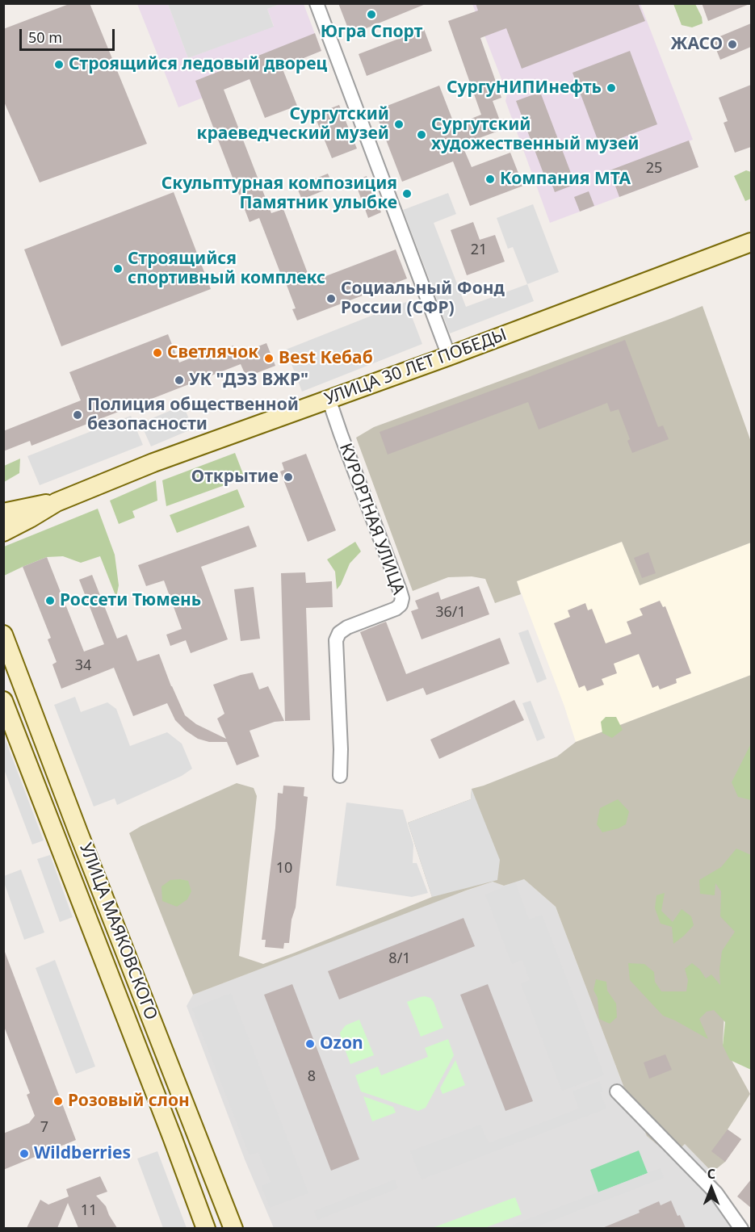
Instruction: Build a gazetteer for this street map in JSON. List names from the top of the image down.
{
  "streets": {
    "main road": ["УЛИЦА 30 ЛЕТ ПОБЕДЫ", "УЛИЦА МАЯКОВСКОГО"],
    "street": ["КУРОРТНАЯ УЛИЦА"]
  },
  "crossings": [
    ["УЛИЦА 30 ЛЕТ ПОБЕДЫ", "КУРОРТНАЯ УЛИЦА"]
  ],
  "places": [
    "Югра Спорт",
    "ЖАСО",
    "Строящийся ледовый дворец",
    "СургуНИПИнефть",
    "Сургутский краеведческий музей",
    "Сургутский художественный музей",
    "Компания MTA",
    "Скульптурная композиция Памятник улыбке",
    "Строящийся спортивный комплекс",
    "Социальный Фонд России (СФР)",
    "Светлячок",
    "Best Кебаб",
    "УК \"ДЭЗ ВЖР\"",
    "Полиция общественной безопасности",
    "Открытие",
    "Россети Тюмень",
    "Ozon",
    "Розовый слон",
    "Wildberries"
  ],
  "house_numbers": [
    "25",
    "21",
    "36/1",
    "34",
    "10",
    "8/1",
    "8",
    "7",
    "11"
  ],
  "scale_bar": "50 m",
  "north": "top"
}
